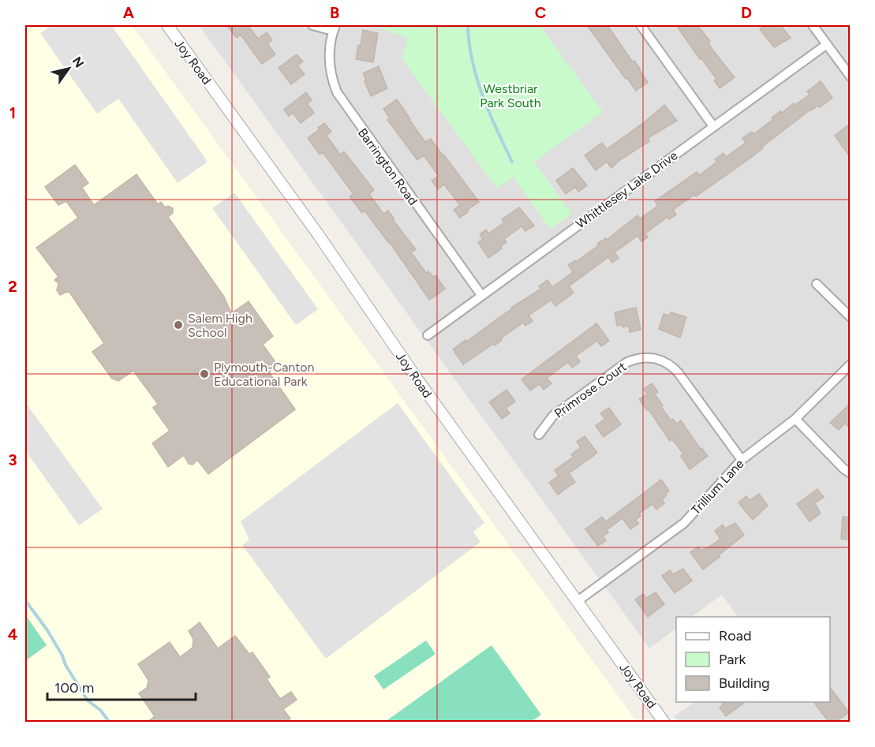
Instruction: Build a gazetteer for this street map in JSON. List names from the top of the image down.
{
  "streets": {
    "street": [
      "Joy Road",
      "Barrington Road",
      "Whittlesey Lake Drive",
      "Primrose Court",
      "Trillium Lane"
    ]
  },
  "crossings": [
    ["Joy Road", "Trillium Lane"],
    ["Barrington Road", "Whittlesey Lake Drive"],
    ["Primrose Court", "Trillium Lane"]
  ],
  "parks": ["Westbriar Park South"],
  "places": ["Salem High School", "Plymouth-Canton Educational Park"],
  "legend": ["Road", "Park", "Building"],
  "scale_bar": "100 m",
  "north": "top right",
  "grid": {
    "columns": [
      "A",
      "B",
      "C",
      "D"
    ],
    "rows": [
      "1",
      "2",
      "3",
      "4"
    ]
  }
}
